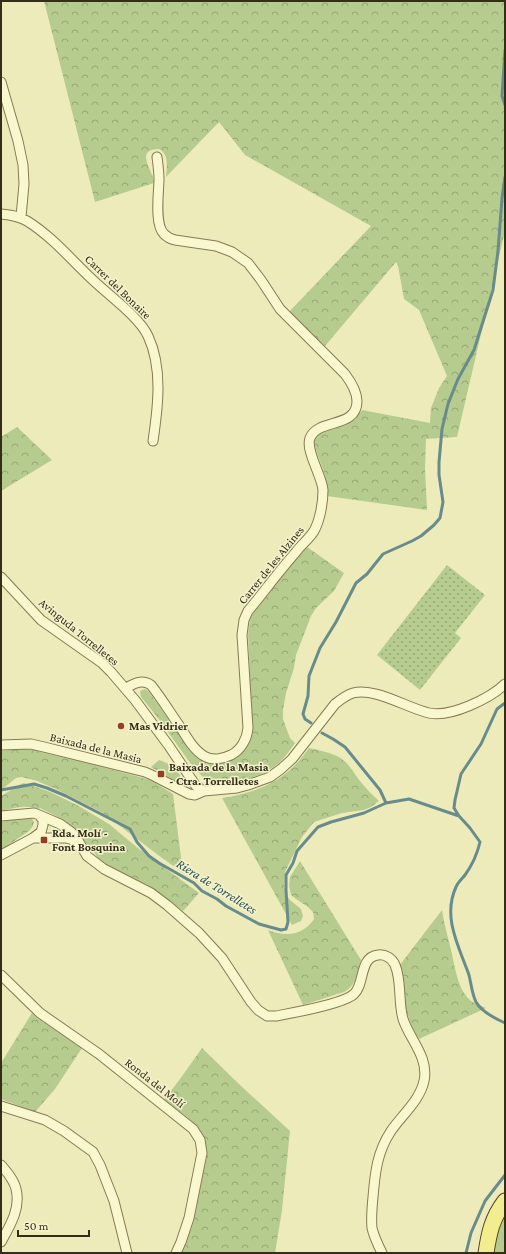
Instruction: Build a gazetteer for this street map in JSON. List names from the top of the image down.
{
  "streets": {
    "street": [
      "Carrer del Bonaire",
      "Carrer de les Alzines",
      "Avinguda Torrelletes",
      "Baixada de la Masia",
      "Ronda del Molí"
    ]
  },
  "crossings": [
    ["Carrer de les Alzines", "Avinguda Torrelletes"],
    ["Avinguda Torrelletes", "Baixada de la Masia"]
  ],
  "water": ["Riera de Torrelletes"],
  "places": {
    "other": ["Mas Vidrier"],
    "transit": ["Baixada de la Masia - Ctra. Torrelletes", "Rda. Molí - Font Bosquina"]
  },
  "scale_bar": "50 m"
}
